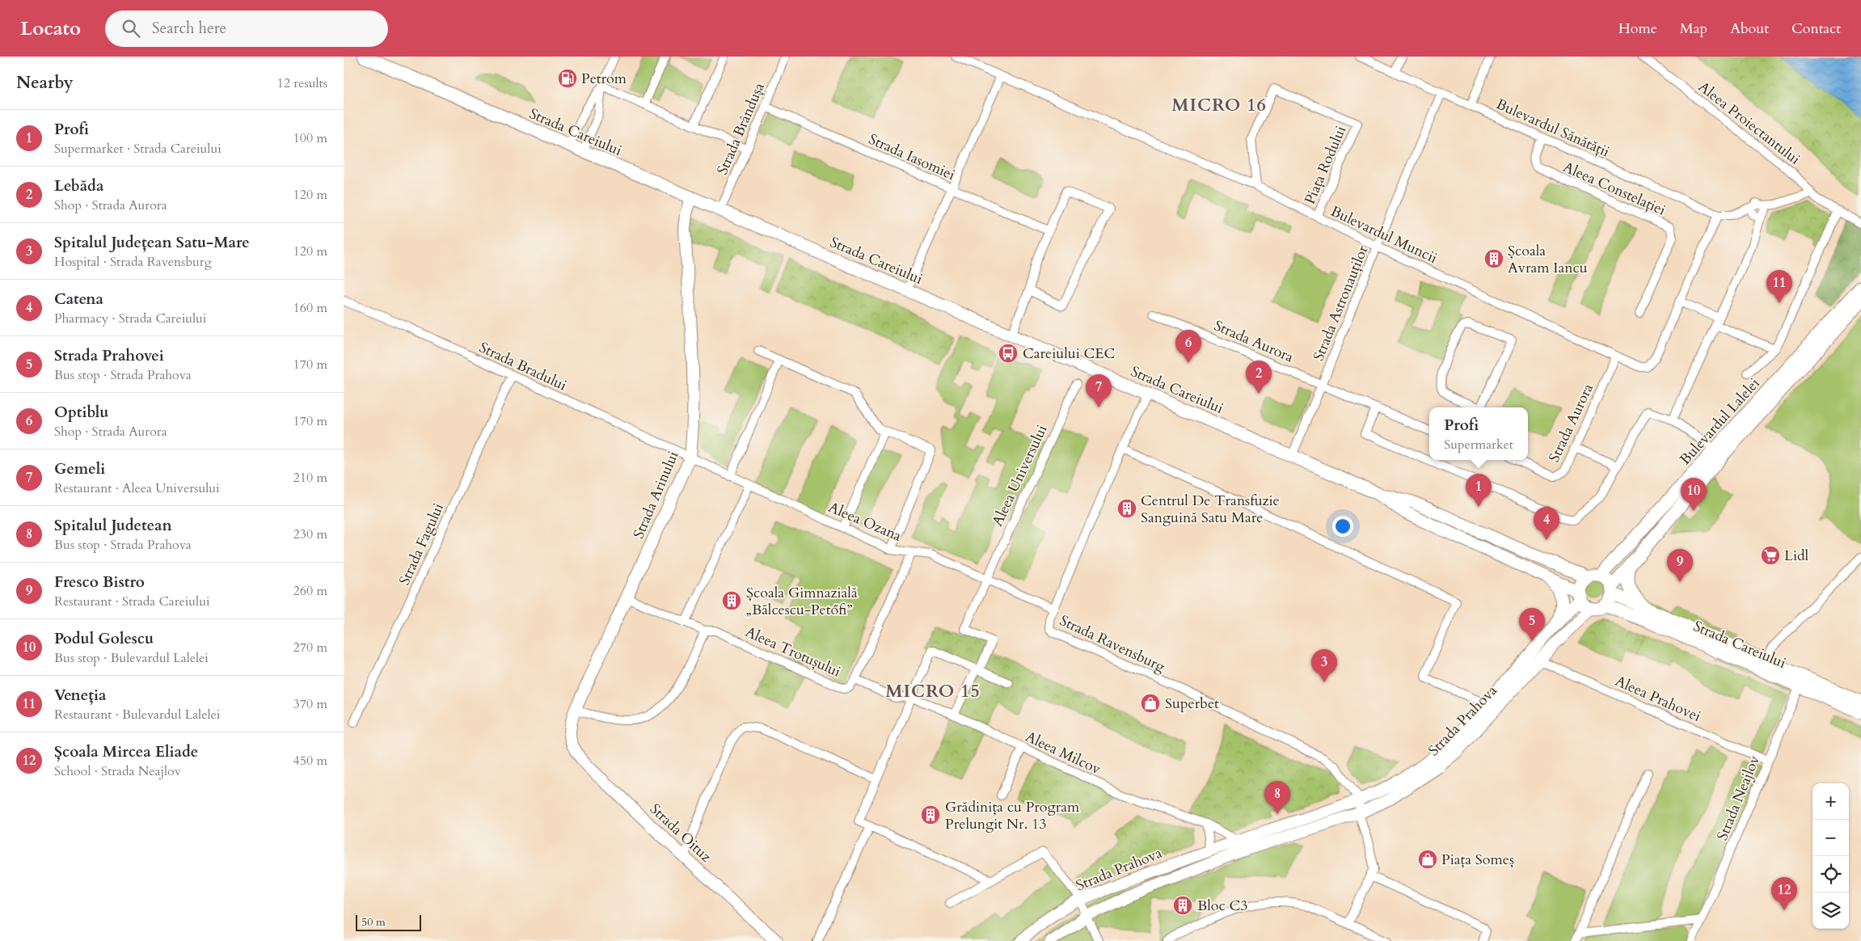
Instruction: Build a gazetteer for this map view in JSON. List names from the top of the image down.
{
  "streets": {
    "main road": ["Strada Careiului", "Bulevardul Lalelei"],
    "street": [
      "Aleea Proiectantului",
      "Bulevardul Sănătății",
      "Strada Brândușa",
      "Strada Iasomiei",
      "Piața Rodului",
      "Aleea Constelației",
      "Bulevardul Muncii",
      "Strada Astronauților",
      "Strada Aurora",
      "Strada Bradului",
      "Aleea Universului",
      "Strada Arinului",
      "Aleea Ozana",
      "Strada Fagului",
      "Strada Ravensburg",
      "Aleea Trotușului",
      "Aleea Prahovei",
      "Strada Prahova",
      "Aleea Milcov",
      "Strada Neajlov",
      "Strada Oituz"
    ]
  },
  "crossings": [
    ["Aleea Proiectantului", "Bulevardul Sănătății"],
    ["Bulevardul Sănătății", "Aleea Constelației"],
    ["Bulevardul Sănătății", "Bulevardul Muncii"],
    ["Bulevardul Sănătății", "Strada Astronauților"],
    ["Strada Brândușa", "Strada Careiului"],
    ["Strada Brândușa", "Strada Iasomiei"],
    ["Strada Careiului", "Strada Astronauților"],
    ["Strada Careiului", "Bulevardul Lalelei"],
    ["Strada Careiului", "Strada Arinului"],
    ["Strada Careiului", "Strada Ravensburg"],
    ["Strada Careiului", "Strada Prahova"],
    ["Strada Careiului", "Strada Neajlov"],
    ["Piața Rodului", "Bulevardul Muncii"],
    ["Bulevardul Muncii", "Strada Astronauților"],
    ["Bulevardul Muncii", "Strada Aurora"],
    ["Strada Astronauților", "Strada Aurora"],
    ["Strada Bradului", "Strada Arinului"],
    ["Strada Bradului", "Aleea Ozana"],
    ["Strada Bradului", "Strada Fagului"],
    ["Bulevardul Lalelei", "Strada Prahova"],
    ["Aleea Universului", "Aleea Ozana"],
    ["Strada Arinului", "Aleea Ozana"],
    ["Strada Arinului", "Aleea Trotușului"],
    ["Strada Arinului", "Strada Oituz"],
    ["Aleea Ozana", "Strada Ravensburg"],
    ["Strada Ravensburg", "Strada Prahova"],
    ["Aleea Trotușului", "Aleea Milcov"],
    ["Aleea Prahovei", "Strada Prahova"],
    ["Aleea Prahovei", "Strada Neajlov"],
    ["Strada Prahova", "Aleea Milcov"]
  ],
  "districts": ["MICRO 16", "MICRO 15"],
  "places": {
    "fuel station": ["Petrom"],
    "building": [
      "Școala Avram Iancu",
      "Centrul De Transfuzie Sanguină Satu Mare",
      "Școala Gimnazială „Bălcescu-Petőfi”",
      "Grădinița cu Program Prelungit Nr. 13",
      "Bloc C3"
    ],
    "bus stop": ["Careiului CEC"],
    "supermarket": ["Lidl"],
    "shop": ["Superbet", "Piața Someș"]
  },
  "scale_bar": "50 m",
  "page": {
    "header": "Locato",
    "search": "Search here",
    "nav": [
      "Home",
      "Map",
      "About",
      "Contact"
    ],
    "heading": ["Nearby", "12 results"],
    "list": [
      {
        "mark": "1",
        "name": "Profi",
        "note": "Supermarket · Strada Careiului",
        "value": "100 m"
      },
      {
        "mark": "2",
        "name": "Lebăda",
        "note": "Shop · Strada Aurora",
        "value": "120 m"
      },
      {
        "mark": "3",
        "name": "Spitalul Județean Satu-Mare",
        "note": "Hospital · Strada Ravensburg",
        "value": "120 m"
      },
      {
        "mark": "4",
        "name": "Catena",
        "note": "Pharmacy · Strada Careiului",
        "value": "160 m"
      },
      {
        "mark": "5",
        "name": "Strada Prahovei",
        "note": "Bus stop · Strada Prahova",
        "value": "170 m"
      },
      {
        "mark": "6",
        "name": "Optiblu",
        "note": "Shop · Strada Aurora",
        "value": "170 m"
      },
      {
        "mark": "7",
        "name": "Gemeli",
        "note": "Restaurant · Aleea Universului",
        "value": "210 m"
      },
      {
        "mark": "8",
        "name": "Spitalul Judetean",
        "note": "Bus stop · Strada Prahova",
        "value": "230 m"
      },
      {
        "mark": "9",
        "name": "Fresco Bistro",
        "note": "Restaurant · Strada Careiului",
        "value": "260 m"
      },
      {
        "mark": "10",
        "name": "Podul Golescu",
        "note": "Bus stop · Bulevardul Lalelei",
        "value": "270 m"
      },
      {
        "mark": "11",
        "name": "Veneția",
        "note": "Restaurant · Bulevardul Lalelei",
        "value": "370 m"
      },
      {
        "mark": "12",
        "name": "Școala Mircea Eliade",
        "note": "School · Strada Neajlov",
        "value": "450 m"
      }
    ],
    "pins": [
      "11",
      "6",
      "2",
      "7",
      "1",
      "10",
      "4",
      "9",
      "5",
      "3",
      "8",
      "12"
    ],
    "popup": ["Profi", "Supermarket"],
    "map_buttons": ["+", "−"],
    "scale": "50 m"
  }
}
